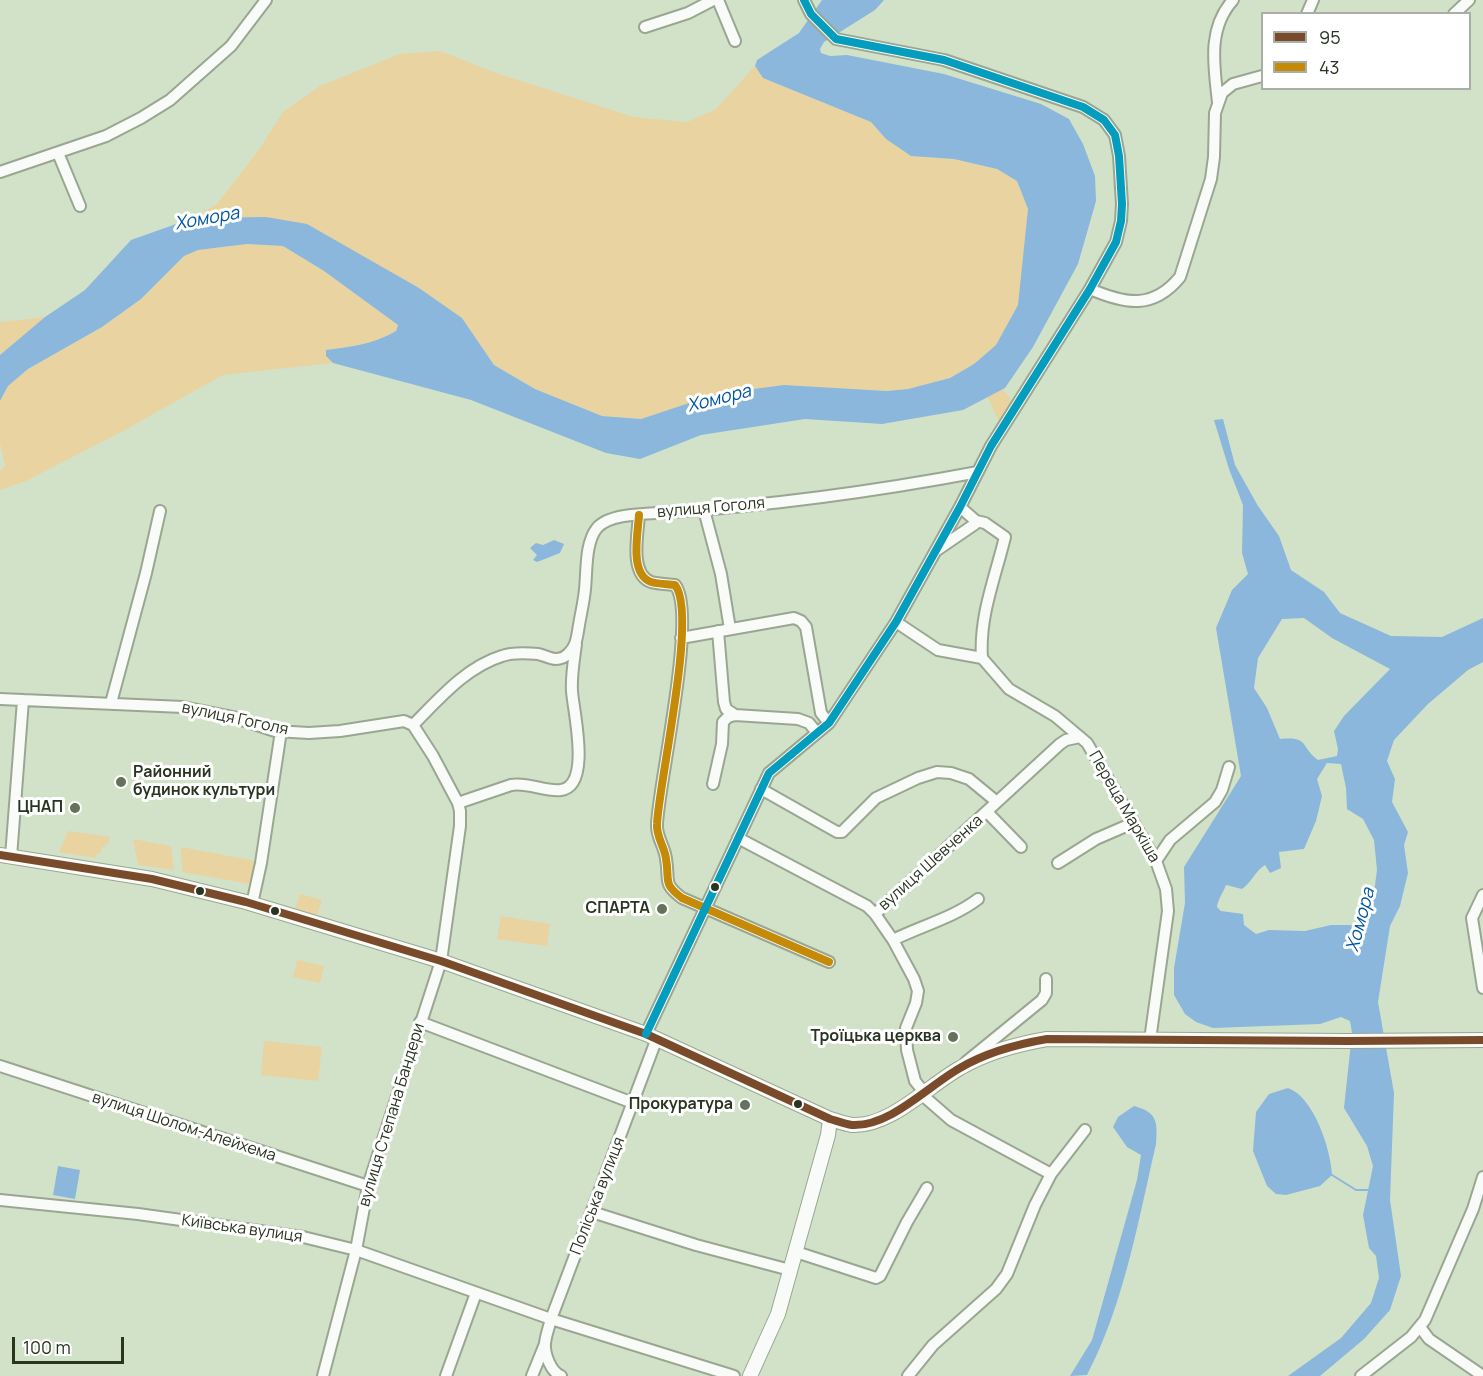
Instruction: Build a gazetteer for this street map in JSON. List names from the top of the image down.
{
  "streets": {
    "street": [
      "вулиця Гоголя",
      "Переца Маркіша",
      "вулиця Шевченка",
      "вулиця Степана Бандери",
      "вулиця Шолом-Алейхема",
      "Поліська вулиця",
      "Київська вулиця"
    ]
  },
  "crossings": [
    ["вулиця Гоголя", "вулиця Степана Бандери"],
    ["вулиця Гоголя", "Поліська вулиця"],
    ["Переца Маркіша", "вулиця Шевченка"],
    ["вулиця Шевченка", "Поліська вулиця"],
    ["вулиця Степана Бандери", "вулиця Шолом-Алейхема"],
    ["вулиця Степана Бандери", "Київська вулиця"],
    ["Поліська вулиця", "Київська вулиця"]
  ],
  "water": ["Хомора"],
  "places": [
    "Районний будинок культури",
    "ЦНАП",
    "СПАРТА",
    "Троїцька церква",
    "Прокуратура"
  ],
  "lines": ["transit line 43", "transit line 95"],
  "legend": ["95", "43"],
  "scale_bar": "100 m"
}
